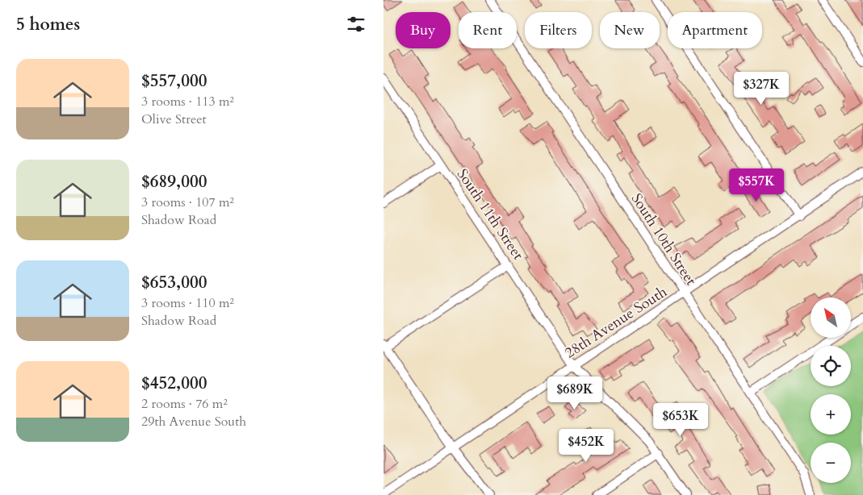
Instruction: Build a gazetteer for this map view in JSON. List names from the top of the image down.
{
  "streets": {
    "street": ["South 11th Street", "South 10th Street", "28th Avenue South"]
  },
  "crossings": [
    ["South 11th Street", "28th Avenue South"],
    ["South 10th Street", "28th Avenue South"]
  ],
  "north": "top left",
  "page": {
    "heading": "5 homes",
    "chip": [
      "Buy",
      "Rent",
      "Filters",
      "New",
      "Apartment"
    ],
    "list": [
      {
        "name": "$557,000",
        "note": "3 rooms · 113 m² · Olive Street"
      },
      {
        "name": "$689,000",
        "note": "3 rooms · 107 m² · Shadow Road"
      },
      {
        "name": "$653,000",
        "note": "3 rooms · 110 m² · Shadow Road"
      },
      {
        "name": "$452,000",
        "note": "2 rooms · 76 m² · 29th Avenue South"
      }
    ],
    "price": [
      "$327K",
      "$557K",
      "$689K",
      "$653K",
      "$452K"
    ],
    "map_buttons": ["+", "−"]
  }
}
